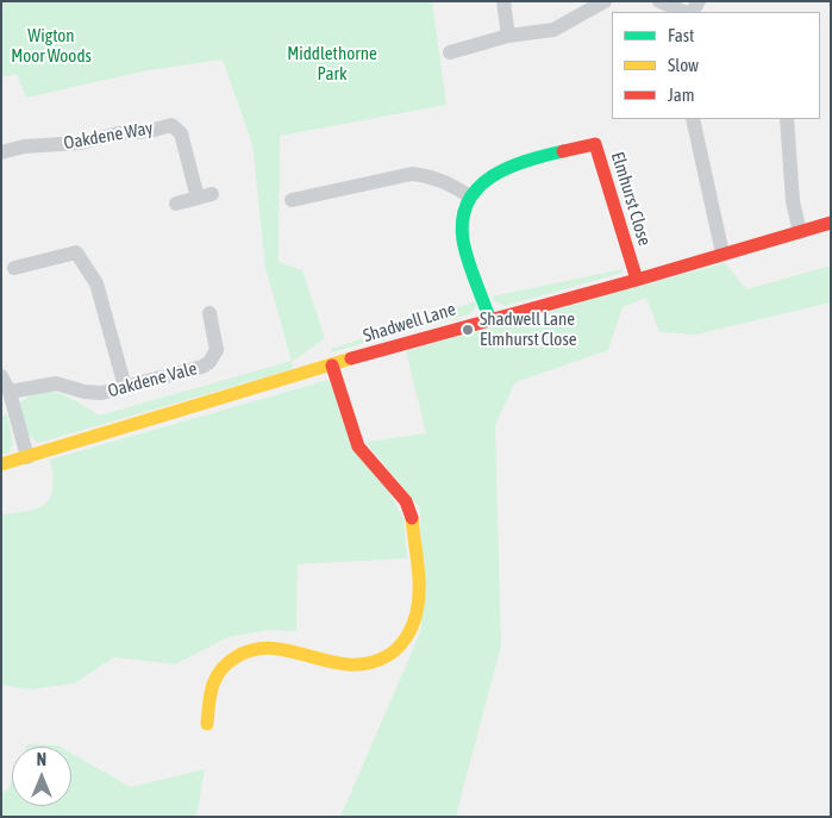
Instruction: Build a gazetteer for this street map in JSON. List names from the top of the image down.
{
  "streets": {
    "street": [
      "Oakdene Way",
      "Elmhurst Close",
      "Shadwell Lane",
      "Oakdene Vale"
    ]
  },
  "crossings": [
    ["Elmhurst Close", "Shadwell Lane"]
  ],
  "parks": ["Wigton Moor Woods", "Middlethorne Park"],
  "places": ["Shadwell Lane Elmhurst Close"],
  "legend": ["Fast", "Slow", "Jam"],
  "north": "top"
}
